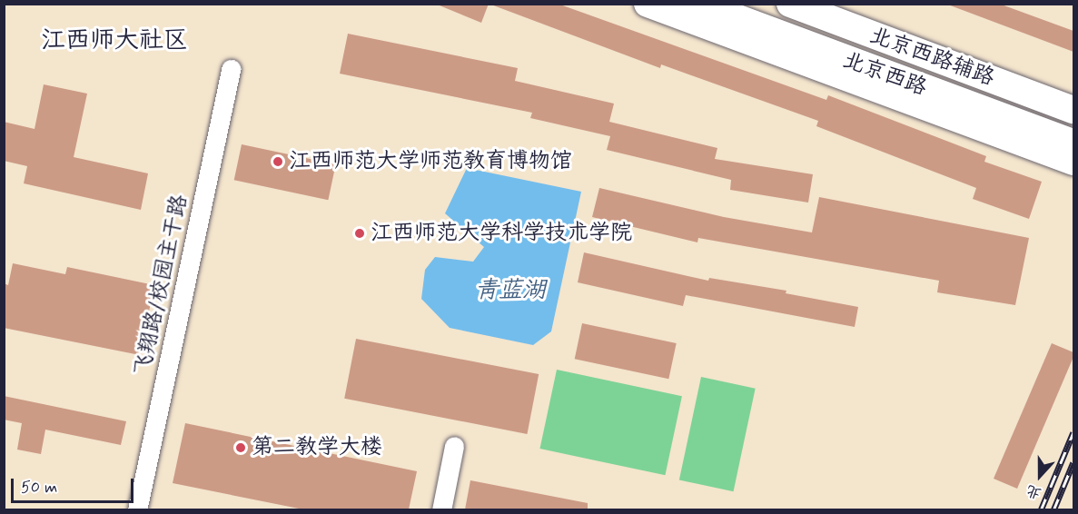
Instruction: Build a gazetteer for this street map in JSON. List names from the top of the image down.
{
  "streets": {
    "main road": ["北京西路辅路", "北京西路"],
    "street": ["飞翔路/校园主干路"]
  },
  "districts": ["江西师大社区"],
  "water": ["青蓝湖"],
  "places": ["江西师范大学师范教育博物馆", "江西师范大学科学技术学院", "第二教学大楼"],
  "scale_bar": "50 m",
  "north": "bottom"
}
